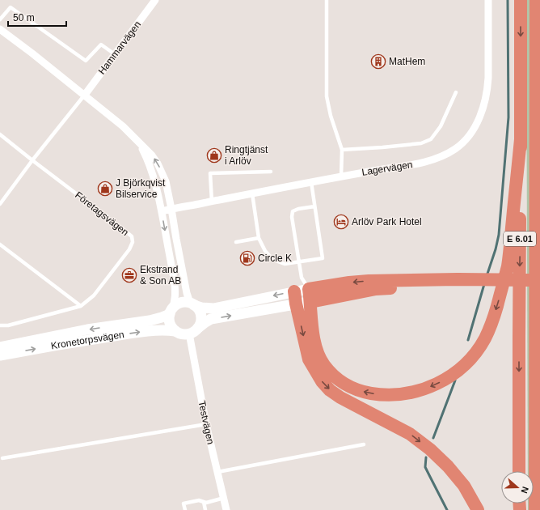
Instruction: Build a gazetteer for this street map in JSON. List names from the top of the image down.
{
  "streets": {
    "highway": ["E 6.01"],
    "main road": ["Kronetorpsvägen"],
    "street": ["Hammarvägen", "Lagervägen", "Testvägen"],
    "lane": ["Företagsvägen"]
  },
  "crossings": [
    ["Kronetorpsvägen", "Testvägen"]
  ],
  "places": {
    "building": ["MatHem"],
    "shop": ["Ringtjänst i Arlöv", "J Björkqvist Bilservice"],
    "hotel": ["Arlöv Park Hotel"],
    "fuel station": ["Circle K"],
    "office": ["Ekstrand & Son AB"]
  },
  "scale_bar": "50 m",
  "north": "right"
}
